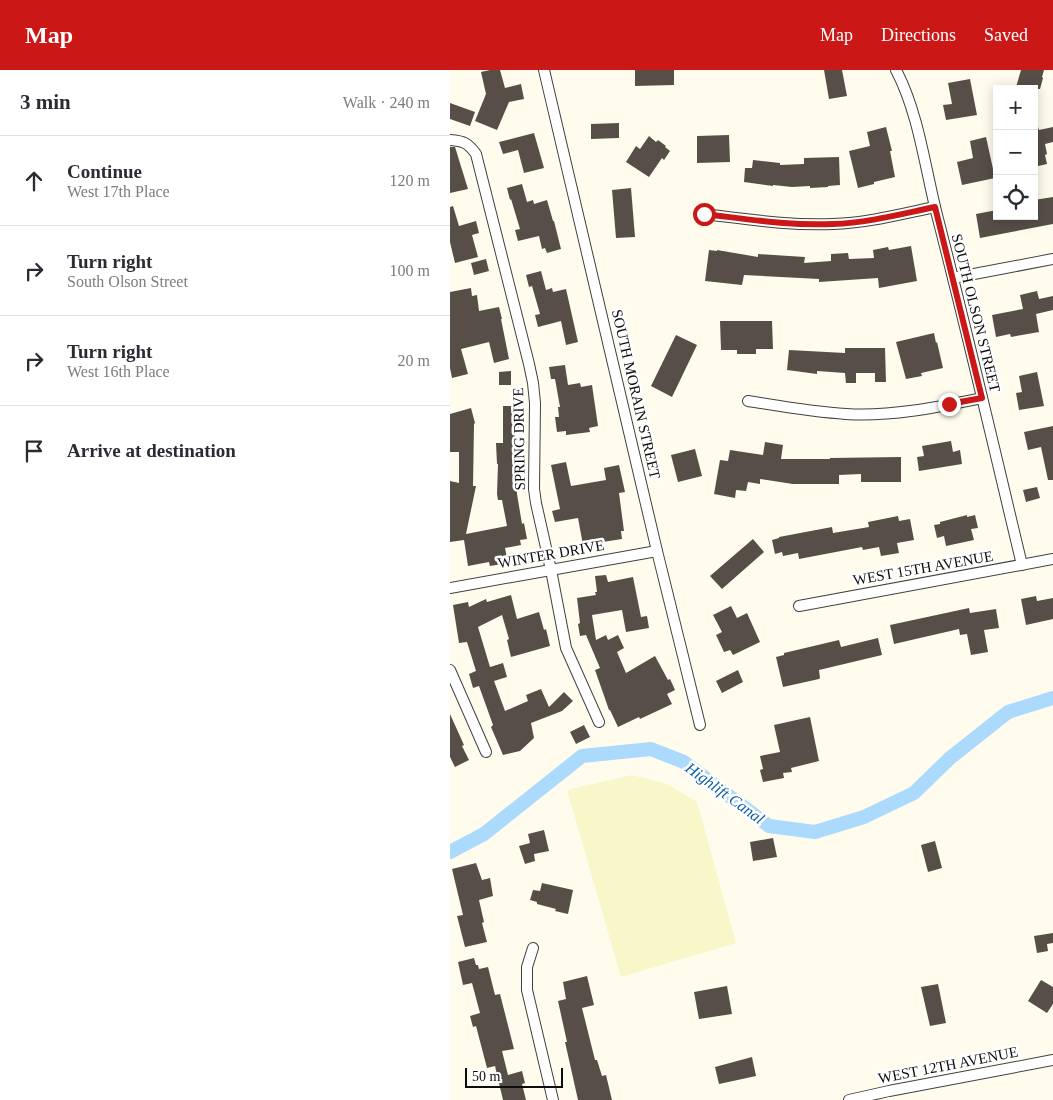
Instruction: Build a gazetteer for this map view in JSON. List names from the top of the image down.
{
  "streets": {
    "street": [
      "SOUTH OLSON STREET",
      "SOUTH MORAIN STREET",
      "SPRING DRIVE",
      "WINTER DRIVE",
      "WEST 15TH AVENUE",
      "WEST 12TH AVENUE"
    ]
  },
  "crossings": [
    ["SOUTH OLSON STREET", "WEST 15TH AVENUE"],
    ["SOUTH MORAIN STREET", "WINTER DRIVE"],
    ["SPRING DRIVE", "WINTER DRIVE"]
  ],
  "water": ["Highlift Canal"],
  "scale_bar": "50 m",
  "page": {
    "header": "Map",
    "nav": ["Map", "Directions", "Saved"],
    "heading": ["3 min", "Walk · 240 m"],
    "map_buttons": ["+", "−"],
    "list": [
      ["Continue", "West 17th Place", "120 m"],
      ["Turn right", "South Olson Street", "100 m"],
      ["Turn right", "West 16th Place", "20 m"],
      "Arrive at destination"
    ],
    "scale": "50 m"
  }
}
